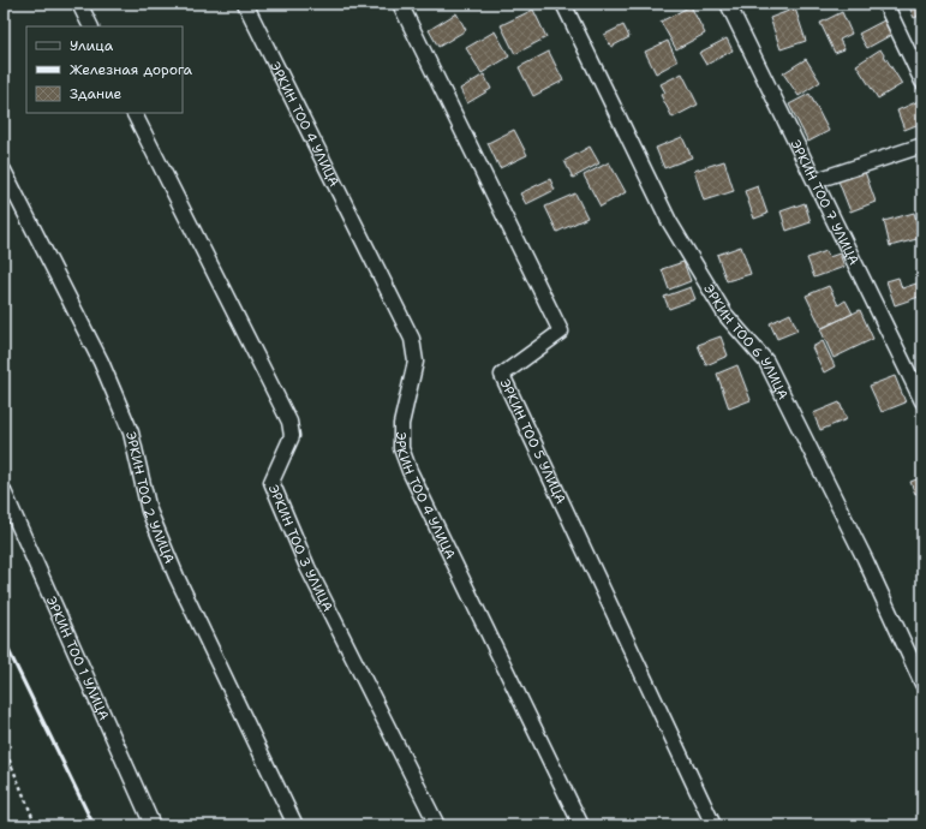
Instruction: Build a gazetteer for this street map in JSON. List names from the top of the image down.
{
  "streets": {
    "street": [
      "ЭРКИН ТОО 4 УЛИЦА",
      "ЭРКИН ТОО 7 УЛИЦА",
      "ЭРКИН ТОО 6 УЛИЦА",
      "ЭРКИН ТОО 5 УЛИЦА",
      "ЭРКИН ТОО 2 УЛИЦА",
      "ЭРКИН ТОО 3 УЛИЦА",
      "ЭРКИН ТОО 1 УЛИЦА"
    ]
  },
  "legend": ["Улица", "Железная дорога", "Здание"]
}
